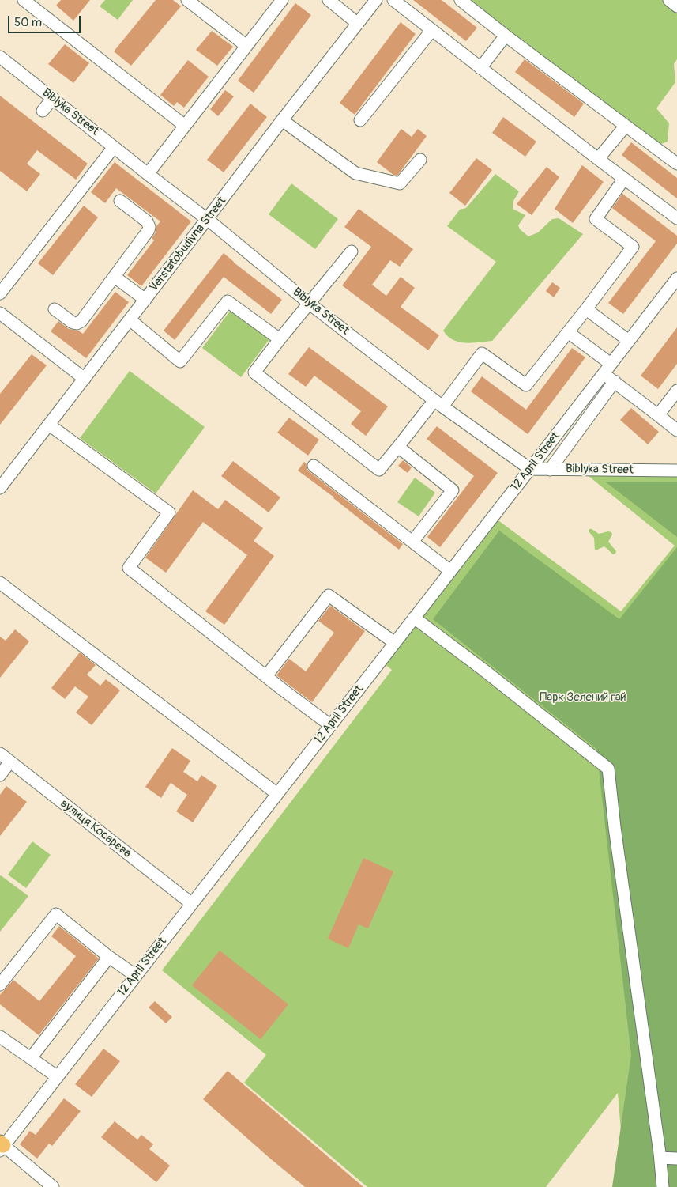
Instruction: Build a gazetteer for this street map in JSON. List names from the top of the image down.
{
  "streets": {
    "street": [
      "Biblyka Street",
      "Verstatobudivna Street",
      "12 April Street",
      "вулиця Косарєва"
    ]
  },
  "crossings": [
    ["Biblyka Street", "Verstatobudivna Street"],
    ["Biblyka Street", "12 April Street"],
    ["12 April Street", "вулиця Косарєва"]
  ],
  "parks": ["Парк Зелений гай"],
  "scale_bar": "50 m"
}
